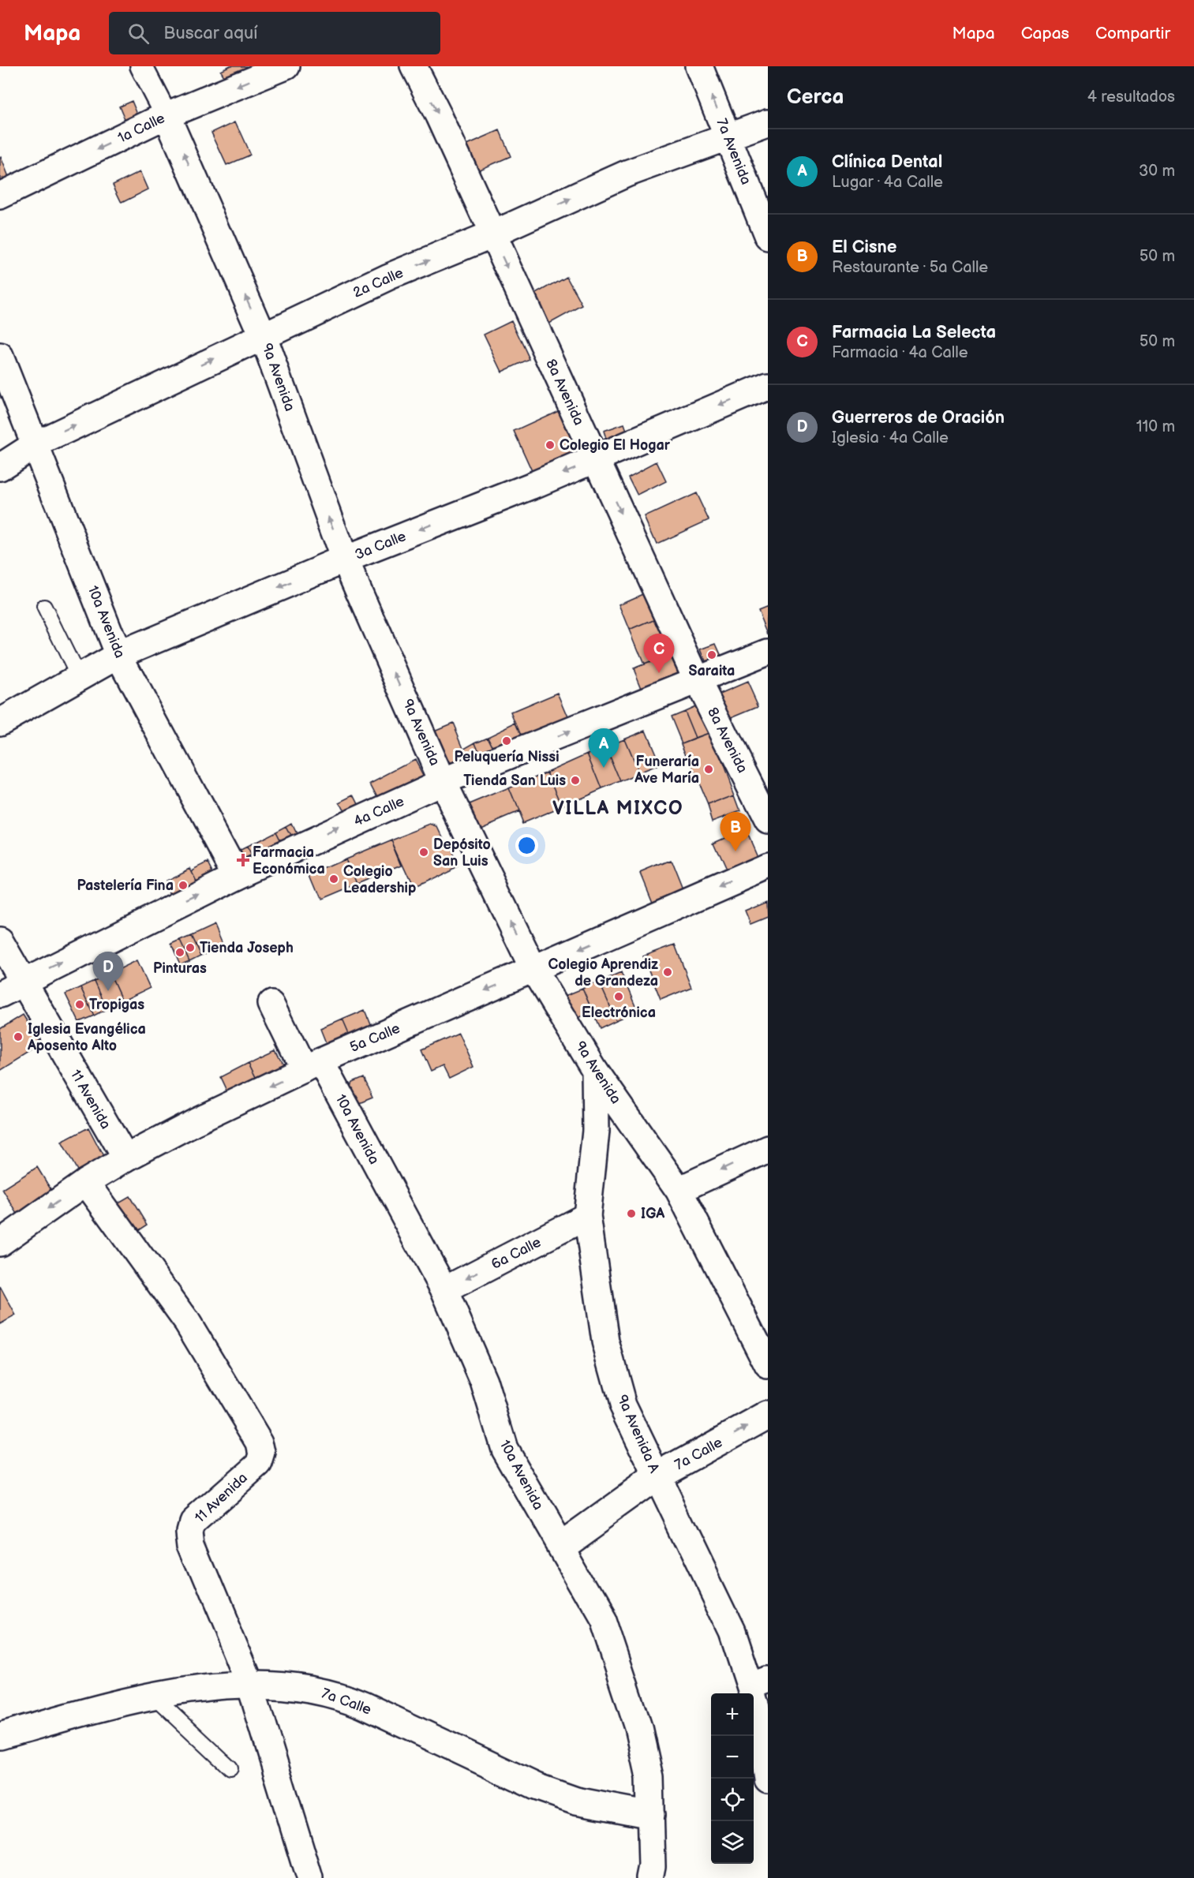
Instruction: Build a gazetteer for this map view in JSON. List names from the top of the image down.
{
  "streets": {
    "street": [
      "1a Calle",
      "7a Avenida",
      "2a Calle",
      "9a Avenida",
      "8a Avenida",
      "3a Calle",
      "10a Avenida",
      "4a Calle",
      "5a Calle",
      "11 Avenida",
      "6a Calle",
      "9a Avenida A",
      "7a Calle"
    ]
  },
  "crossings": [
    ["1a Calle", "9a Avenida"],
    ["7a Avenida", "2a Calle"],
    ["2a Calle", "9a Avenida"],
    ["2a Calle", "8a Avenida"],
    ["2a Calle", "10a Avenida"],
    ["9a Avenida", "3a Calle"],
    ["9a Avenida", "4a Calle"],
    ["9a Avenida", "5a Calle"],
    ["9a Avenida", "9a Avenida A"],
    ["8a Avenida", "3a Calle"],
    ["8a Avenida", "4a Calle"],
    ["3a Calle", "10a Avenida"],
    ["10a Avenida", "4a Calle"],
    ["10a Avenida", "5a Calle"],
    ["10a Avenida", "6a Calle"],
    ["10a Avenida", "7a Calle"],
    ["4a Calle", "11 Avenida"],
    ["5a Calle", "11 Avenida"],
    ["11 Avenida", "7a Calle"],
    ["6a Calle", "9a Avenida A"],
    ["9a Avenida A", "7a Calle"]
  ],
  "one_way": [
    "1a Calle",
    "7a Avenida",
    "2a Calle",
    "9a Avenida",
    "8a Avenida",
    "3a Calle",
    "4a Calle",
    "5a Calle",
    "6a Calle"
  ],
  "districts": ["VILLA MIXCO"],
  "places": {
    "other": [
      "Colegio El Hogar",
      "Saraita",
      "Peluquería Nissi",
      "Funeraría Ave María",
      "Tienda San Luis",
      "Depósito San Luis",
      "Colegio Leadership",
      "Pastelería Fina",
      "Tienda Joseph",
      "Pinturas",
      "Colegio Aprendiz de Grandeza",
      "Electrónica",
      "Tropigas",
      "Iglesia Evangélica Aposento Alto",
      "IGA"
    ],
    "health": ["Farmacia Económica"]
  },
  "page": {
    "header": "Mapa",
    "search": "Buscar aquí",
    "nav": ["Mapa", "Capas", "Compartir"],
    "heading": ["Cerca", "4 resultados"],
    "list": [
      {
        "mark": "A",
        "name": "Clínica Dental",
        "note": "Lugar · 4a Calle",
        "value": "30 m"
      },
      {
        "mark": "B",
        "name": "El Cisne",
        "note": "Restaurante · 5a Calle",
        "value": "50 m"
      },
      {
        "mark": "C",
        "name": "Farmacia La Selecta",
        "note": "Farmacia · 4a Calle",
        "value": "50 m"
      },
      {
        "mark": "D",
        "name": "Guerreros de Oración",
        "note": "Iglesia · 4a Calle",
        "value": "110 m"
      }
    ],
    "pins": [
      "C",
      "A",
      "B",
      "D"
    ],
    "map_buttons": ["+", "−"]
  }
}
